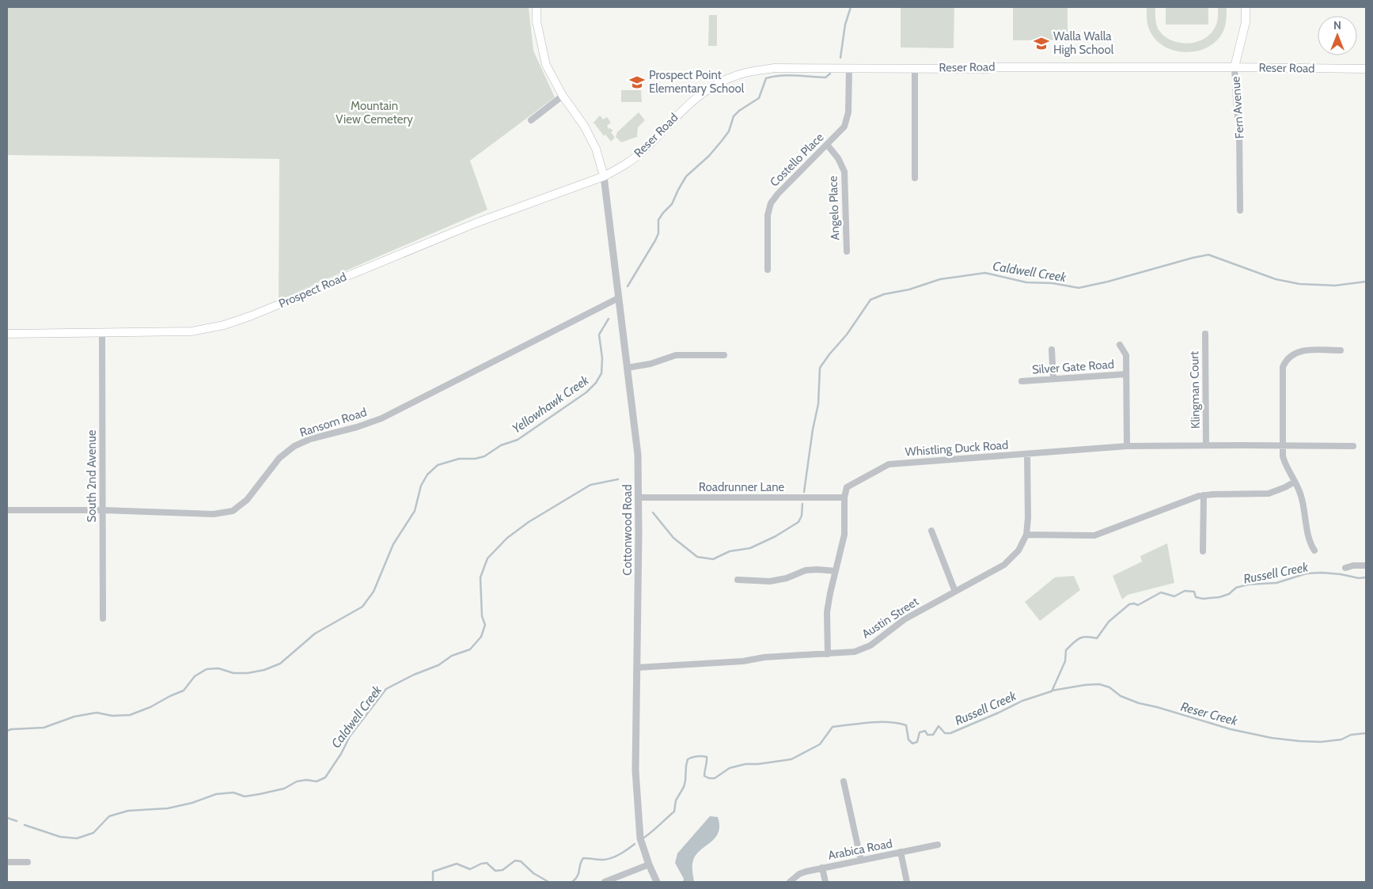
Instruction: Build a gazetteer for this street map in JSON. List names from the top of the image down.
{
  "streets": {
    "main road": ["Reser Road", "Fern Avenue", "Prospect Road"],
    "street": [
      "Costello Place",
      "Angelo Place",
      "Silver Gate Road",
      "Klingman Court",
      "Ransom Road",
      "Whistling Duck Road",
      "South 2nd Avenue",
      "Roadrunner Lane",
      "Cottonwood Road",
      "Austin Street",
      "Arabica Road"
    ]
  },
  "crossings": [
    ["Reser Road", "Fern Avenue"],
    ["Reser Road", "Costello Place"],
    ["Reser Road", "Prospect Road"],
    ["Reser Road", "Cottonwood Road"],
    ["Costello Place", "Angelo Place"],
    ["Prospect Road", "South 2nd Avenue"],
    ["Prospect Road", "Cottonwood Road"],
    ["Klingman Court", "Whistling Duck Road"],
    ["Ransom Road", "South 2nd Avenue"],
    ["Ransom Road", "Cottonwood Road"],
    ["Whistling Duck Road", "Roadrunner Lane"],
    ["Whistling Duck Road", "Austin Street"],
    ["Roadrunner Lane", "Cottonwood Road"],
    ["Cottonwood Road", "Austin Street"]
  ],
  "water": [
    "Caldwell Creek",
    "Yellowhawk Creek",
    "Russell Creek",
    "Reser Creek"
  ],
  "parks": ["Mountain View Cemetery"],
  "places": {
    "school or university": ["Walla Walla High School", "Prospect Point Elementary School"]
  },
  "north": "top"
}
